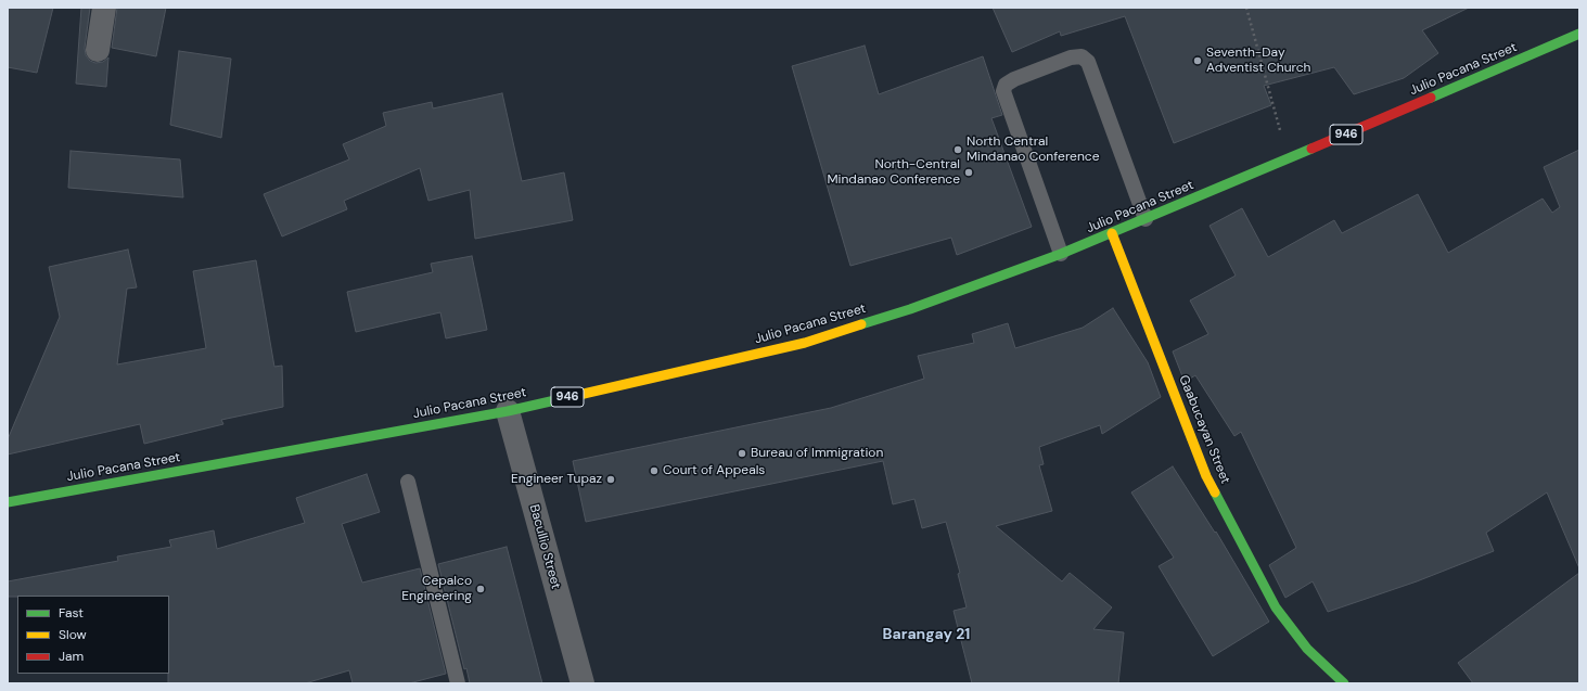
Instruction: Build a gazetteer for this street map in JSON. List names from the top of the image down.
{
  "streets": {
    "main road": ["Julio Pacana Street", "946", "Gaabucayan Street"],
    "street": ["Bacullio Street"]
  },
  "crossings": [
    ["Julio Pacana Street", "Gaabucayan Street"],
    ["Julio Pacana Street", "Bacullio Street"]
  ],
  "districts": ["Barangay 21"],
  "places": [
    "Seventh-Day Adventist Church",
    "North Central Mindanao Conference",
    "North-Central Mindanao Conference",
    "Bureau of Immigration",
    "Court of Appeals",
    "Engineer Tupaz",
    "Cepalco Engineering"
  ],
  "legend": ["Fast", "Slow", "Jam"]
}
